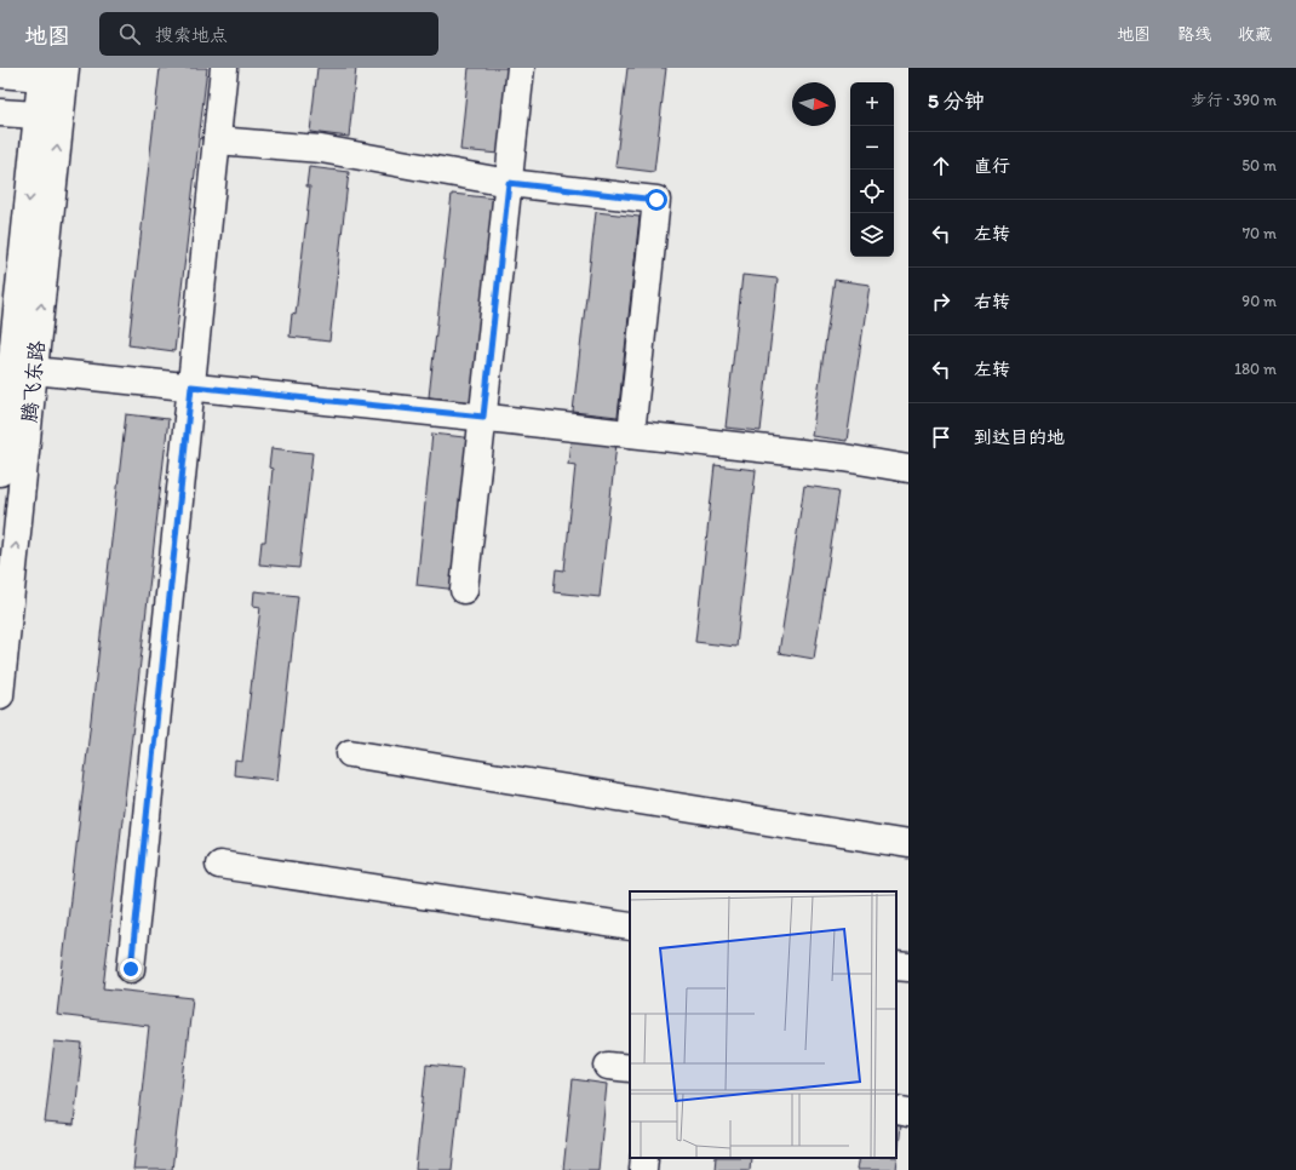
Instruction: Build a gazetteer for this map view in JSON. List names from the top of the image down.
{
  "streets": {
    "street": ["腾飞东路"]
  },
  "north": "right",
  "page": {
    "header": "地图",
    "search": "搜索地点",
    "nav": ["地图", "路线", "收藏"],
    "heading": ["5 分钟", "步行 · 390 m"],
    "map_buttons": ["+", "−"],
    "list": [
      ["直行", "50 m"],
      ["左转", "70 m"],
      ["右转", "90 m"],
      ["左转", "180 m"],
      "到达目的地"
    ]
  }
}
